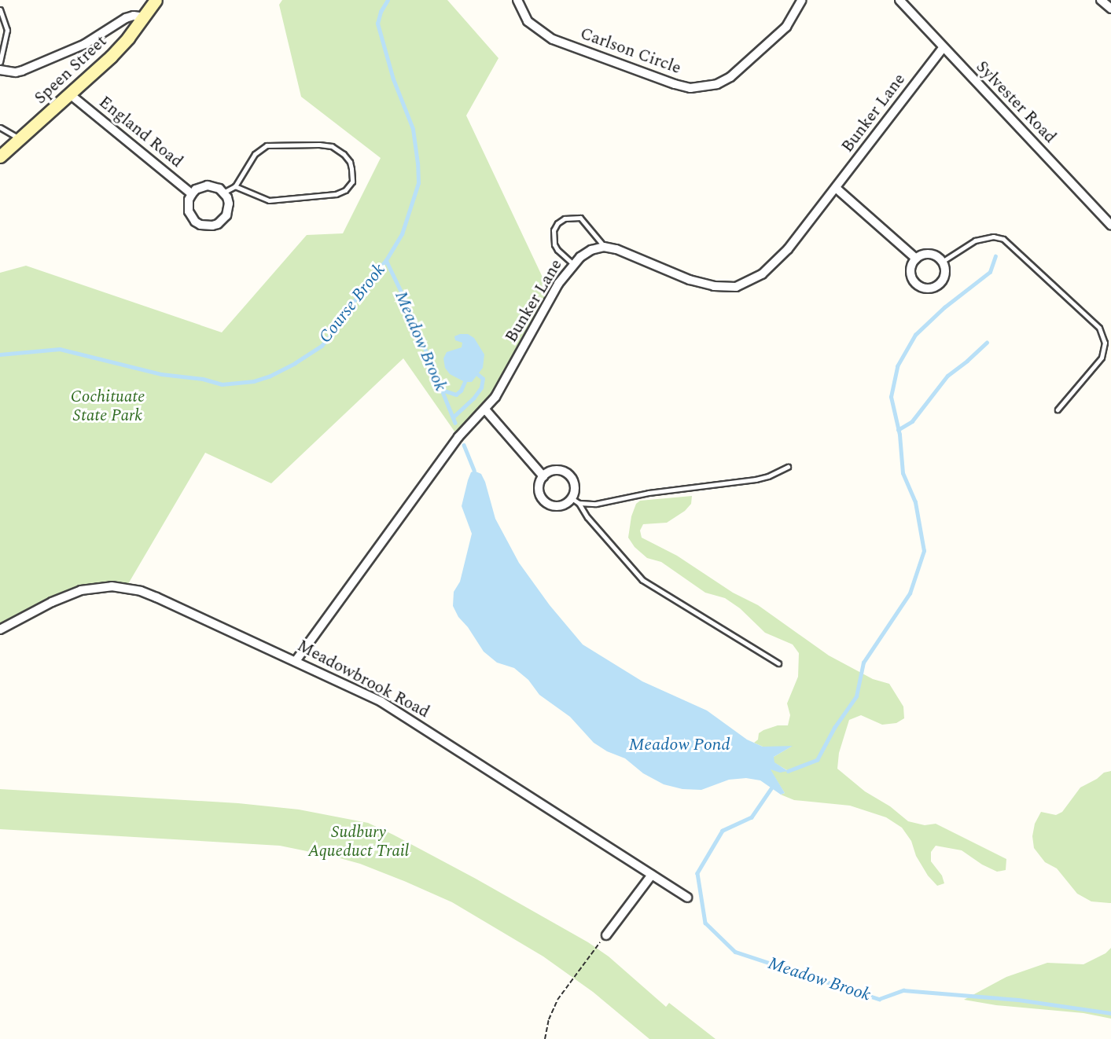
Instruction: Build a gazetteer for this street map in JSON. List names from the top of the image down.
{
  "streets": {
    "street": [
      "Carlson Circle",
      "Speen Street",
      "Sylvester Road",
      "Bunker Lane",
      "England Road",
      "Meadowbrook Road"
    ]
  },
  "crossings": [
    ["Speen Street", "England Road"],
    ["Sylvester Road", "Bunker Lane"],
    ["Bunker Lane", "Meadowbrook Road"]
  ],
  "water": ["Course Brook", "Meadow Brook", "Meadow Pond"],
  "parks": ["Cochituate State Park", "Sudbury Aqueduct Trail"]
}
